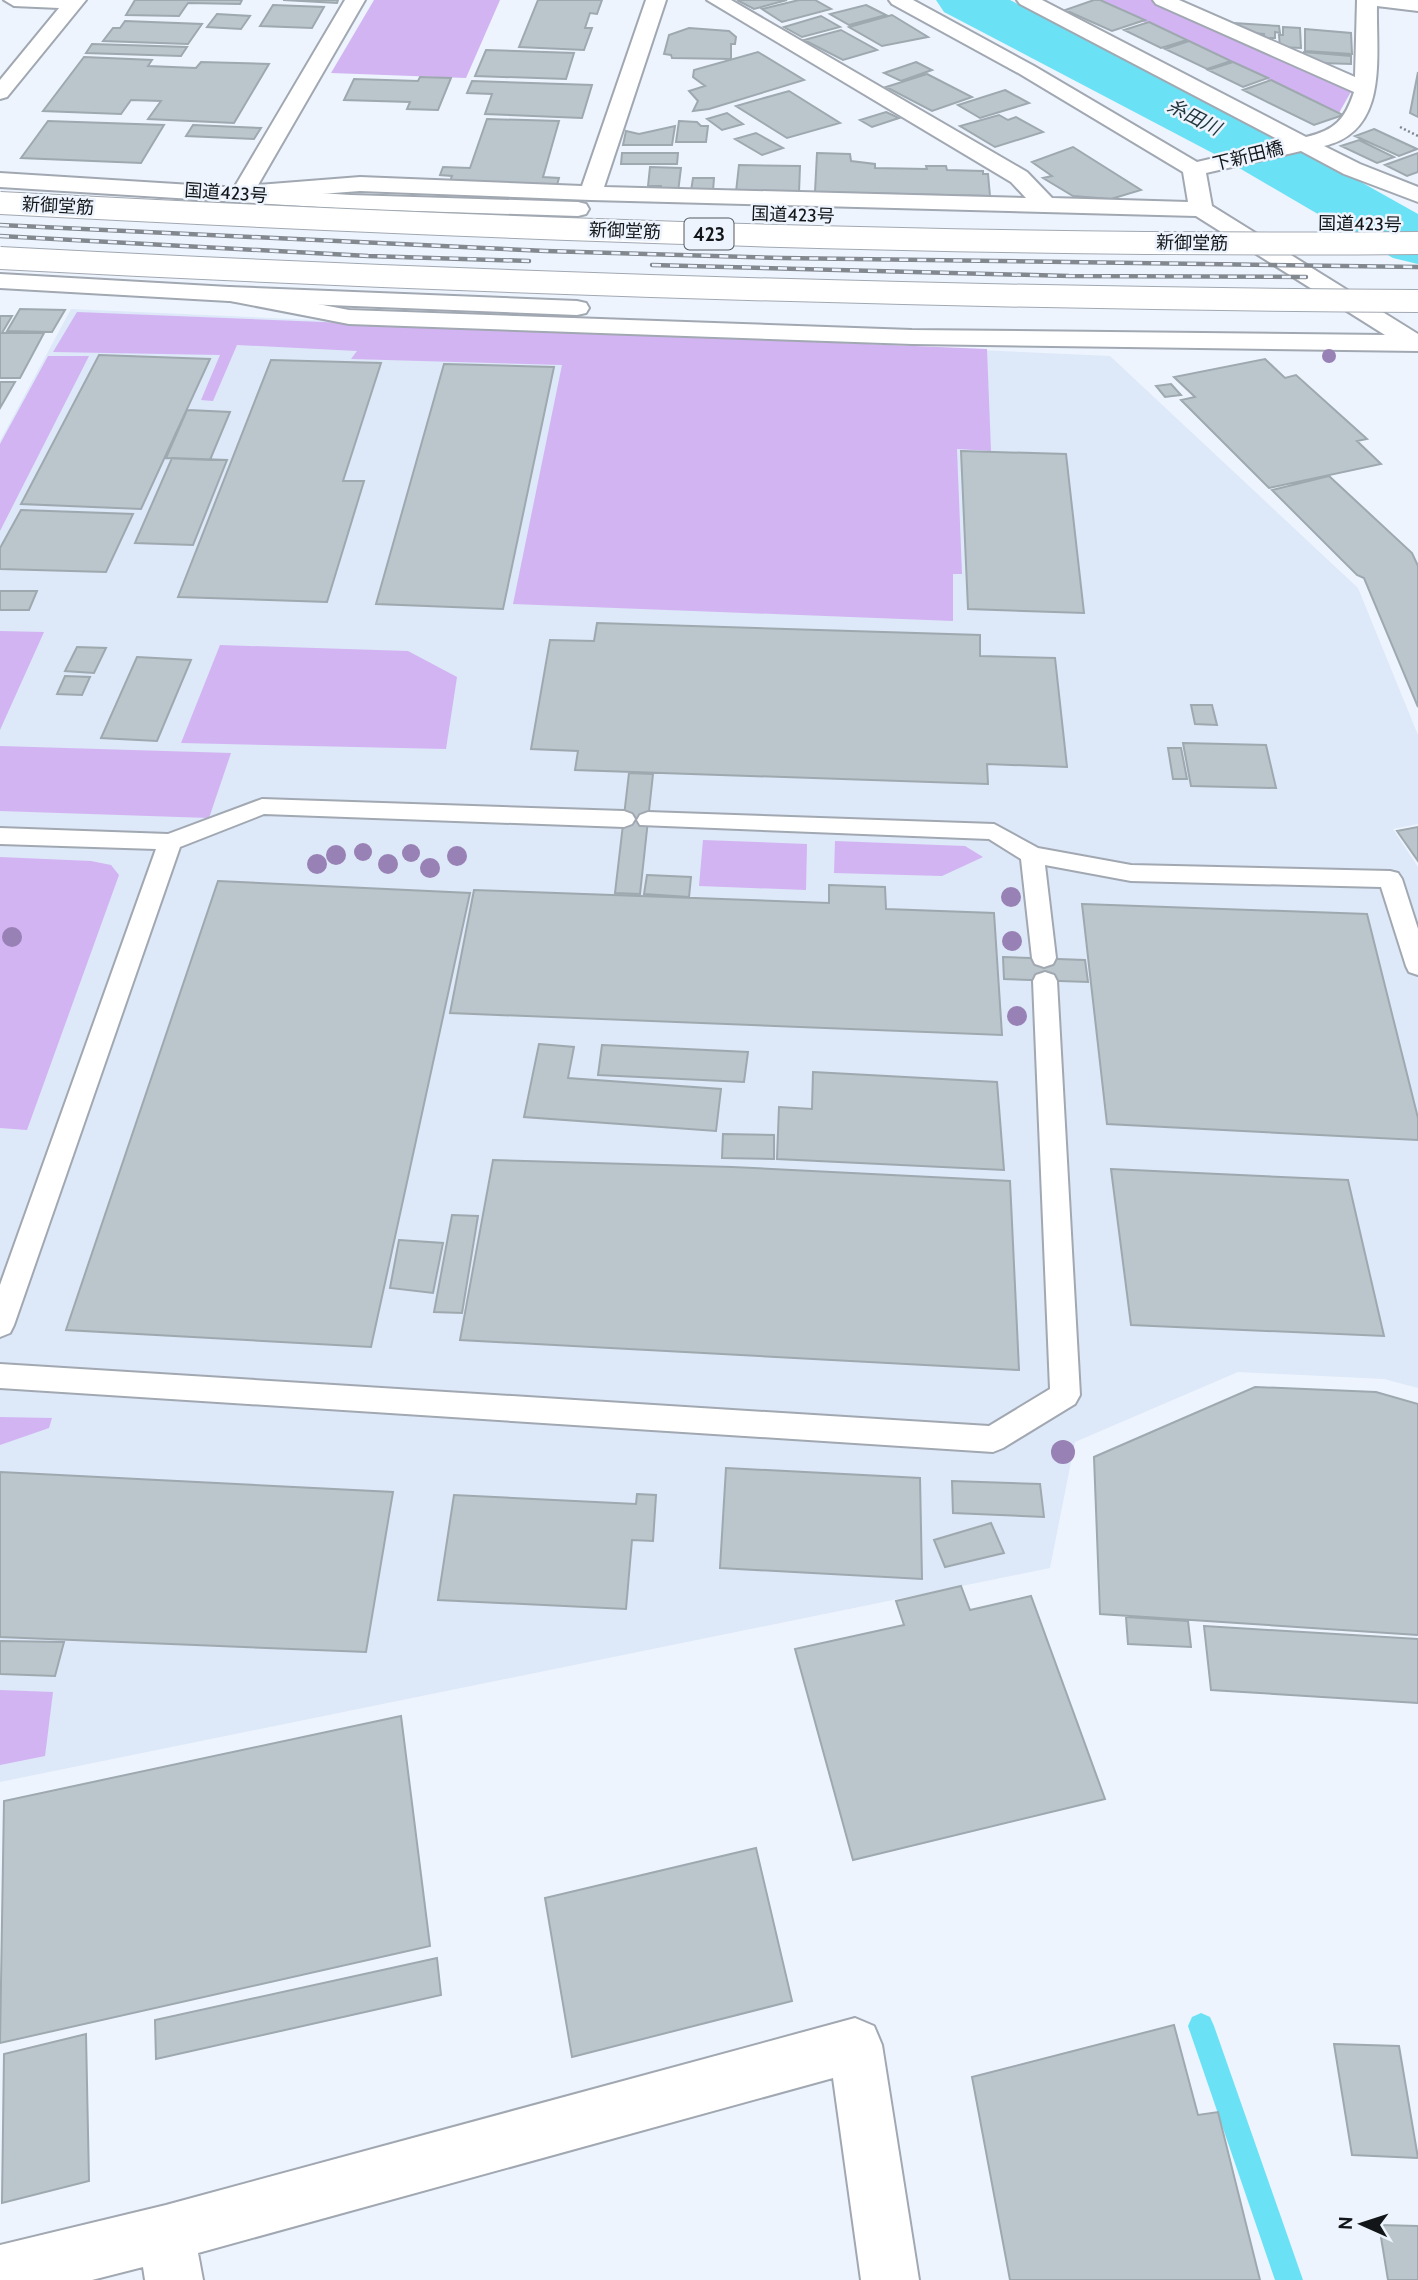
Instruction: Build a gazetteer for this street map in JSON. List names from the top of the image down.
{
  "streets": {
    "main road": [
      "下新田橋",
      "国道423号",
      "新御堂筋",
      "423"
    ]
  },
  "water": ["糸田川"],
  "north": "left"
}
